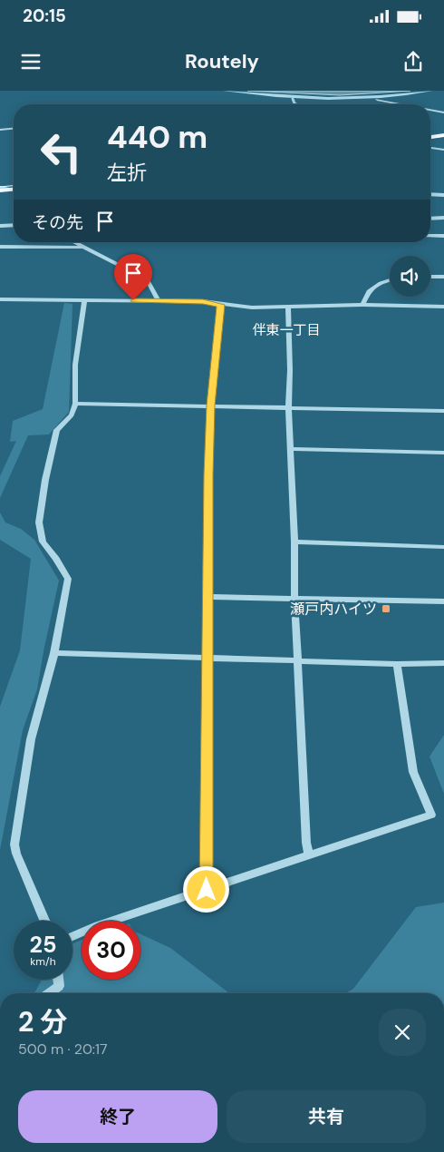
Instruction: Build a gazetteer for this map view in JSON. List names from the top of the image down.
{
  "districts": ["伴東一丁目"],
  "places": {
    "transit": ["瀬戸内ハイツ"]
  },
  "page": {
    "status": "20:15",
    "header": "Routely",
    "turn": ["440 m", "左折"],
    "then": "その先",
    "speed": "25 km/h",
    "limit": "30",
    "heading": ["2 分", "500 m · 20:17"],
    "buttons": ["終了", "共有"]
  }
}
